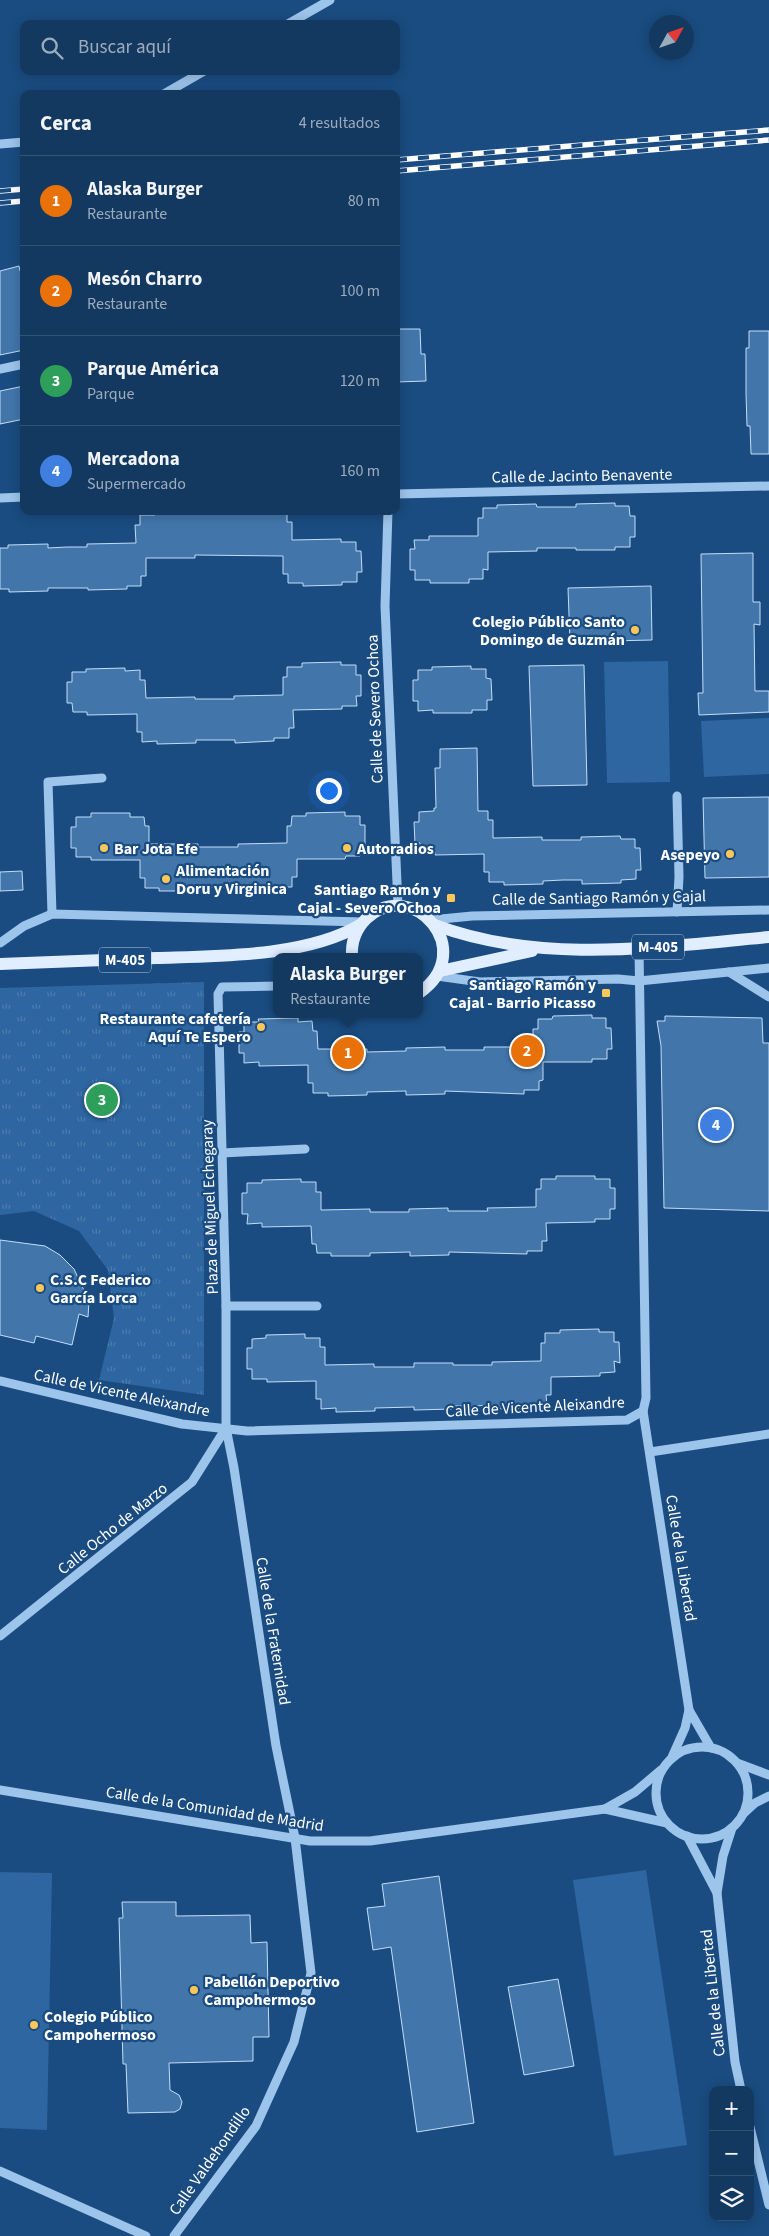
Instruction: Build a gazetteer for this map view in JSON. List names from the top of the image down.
{
  "streets": {
    "main road": ["M-405"],
    "street": [
      "Calle de Jacinto Benavente",
      "Calle de Severo Ochoa",
      "Calle de Santiago Ramón y Cajal",
      "Plaza de Miguel Echegaray",
      "Calle de Vicente Aleixandre",
      "Calle Ocho de Marzo",
      "Calle de la Libertad",
      "Calle de la Fraternidad",
      "Calle de la Comunidad de Madrid",
      "Calle Valdehondillo"
    ]
  },
  "crossings": [
    ["Calle de Severo Ochoa", "M-405"],
    ["Calle de Santiago Ramón y Cajal", "M-405"],
    ["M-405", "Calle de Vicente Aleixandre"],
    ["Plaza de Miguel Echegaray", "Calle de Vicente Aleixandre"],
    ["Plaza de Miguel Echegaray", "Calle Ocho de Marzo"],
    ["Plaza de Miguel Echegaray", "Calle de la Fraternidad"],
    ["Calle de Vicente Aleixandre", "Calle Ocho de Marzo"],
    ["Calle de Vicente Aleixandre", "Calle de la Libertad"],
    ["Calle de Vicente Aleixandre", "Calle de la Fraternidad"],
    ["Calle Ocho de Marzo", "Calle de la Fraternidad"],
    ["Calle de la Libertad", "Calle de la Comunidad de Madrid"],
    ["Calle de la Fraternidad", "Calle de la Comunidad de Madrid"],
    ["Calle de la Fraternidad", "Calle Valdehondillo"],
    ["Calle de la Comunidad de Madrid", "Calle Valdehondillo"]
  ],
  "places": {
    "other": [
      "Colegio Público Santo Domingo de Guzmán",
      "Bar Jota Efe",
      "Autoradios",
      "Asepeyo",
      "Alimentación Doru y Virginica",
      "Restaurante cafetería Aquí Te Espero",
      "C.S.C Federico García Lorca",
      "Pabellón Deportivo Campohermoso",
      "Colegio Público Campohermoso"
    ],
    "transit": ["Santiago Ramón y Cajal - Severo Ochoa", "Santiago Ramón y Cajal - Barrio Picasso"]
  },
  "north": "top right",
  "page": {
    "search": "Buscar aquí",
    "heading": ["Cerca", "4 resultados"],
    "list": [
      {
        "mark": "1",
        "name": "Alaska Burger",
        "note": "Restaurante",
        "value": "80 m"
      },
      {
        "mark": "2",
        "name": "Mesón Charro",
        "note": "Restaurante",
        "value": "100 m"
      },
      {
        "mark": "3",
        "name": "Parque América",
        "note": "Parque",
        "value": "120 m"
      },
      {
        "mark": "4",
        "name": "Mercadona",
        "note": "Supermercado",
        "value": "160 m"
      }
    ],
    "popup": ["Alaska Burger", "Restaurante"],
    "pins": [
      "2",
      "1",
      "3",
      "4"
    ],
    "map_buttons": ["+", "−"]
  }
}
